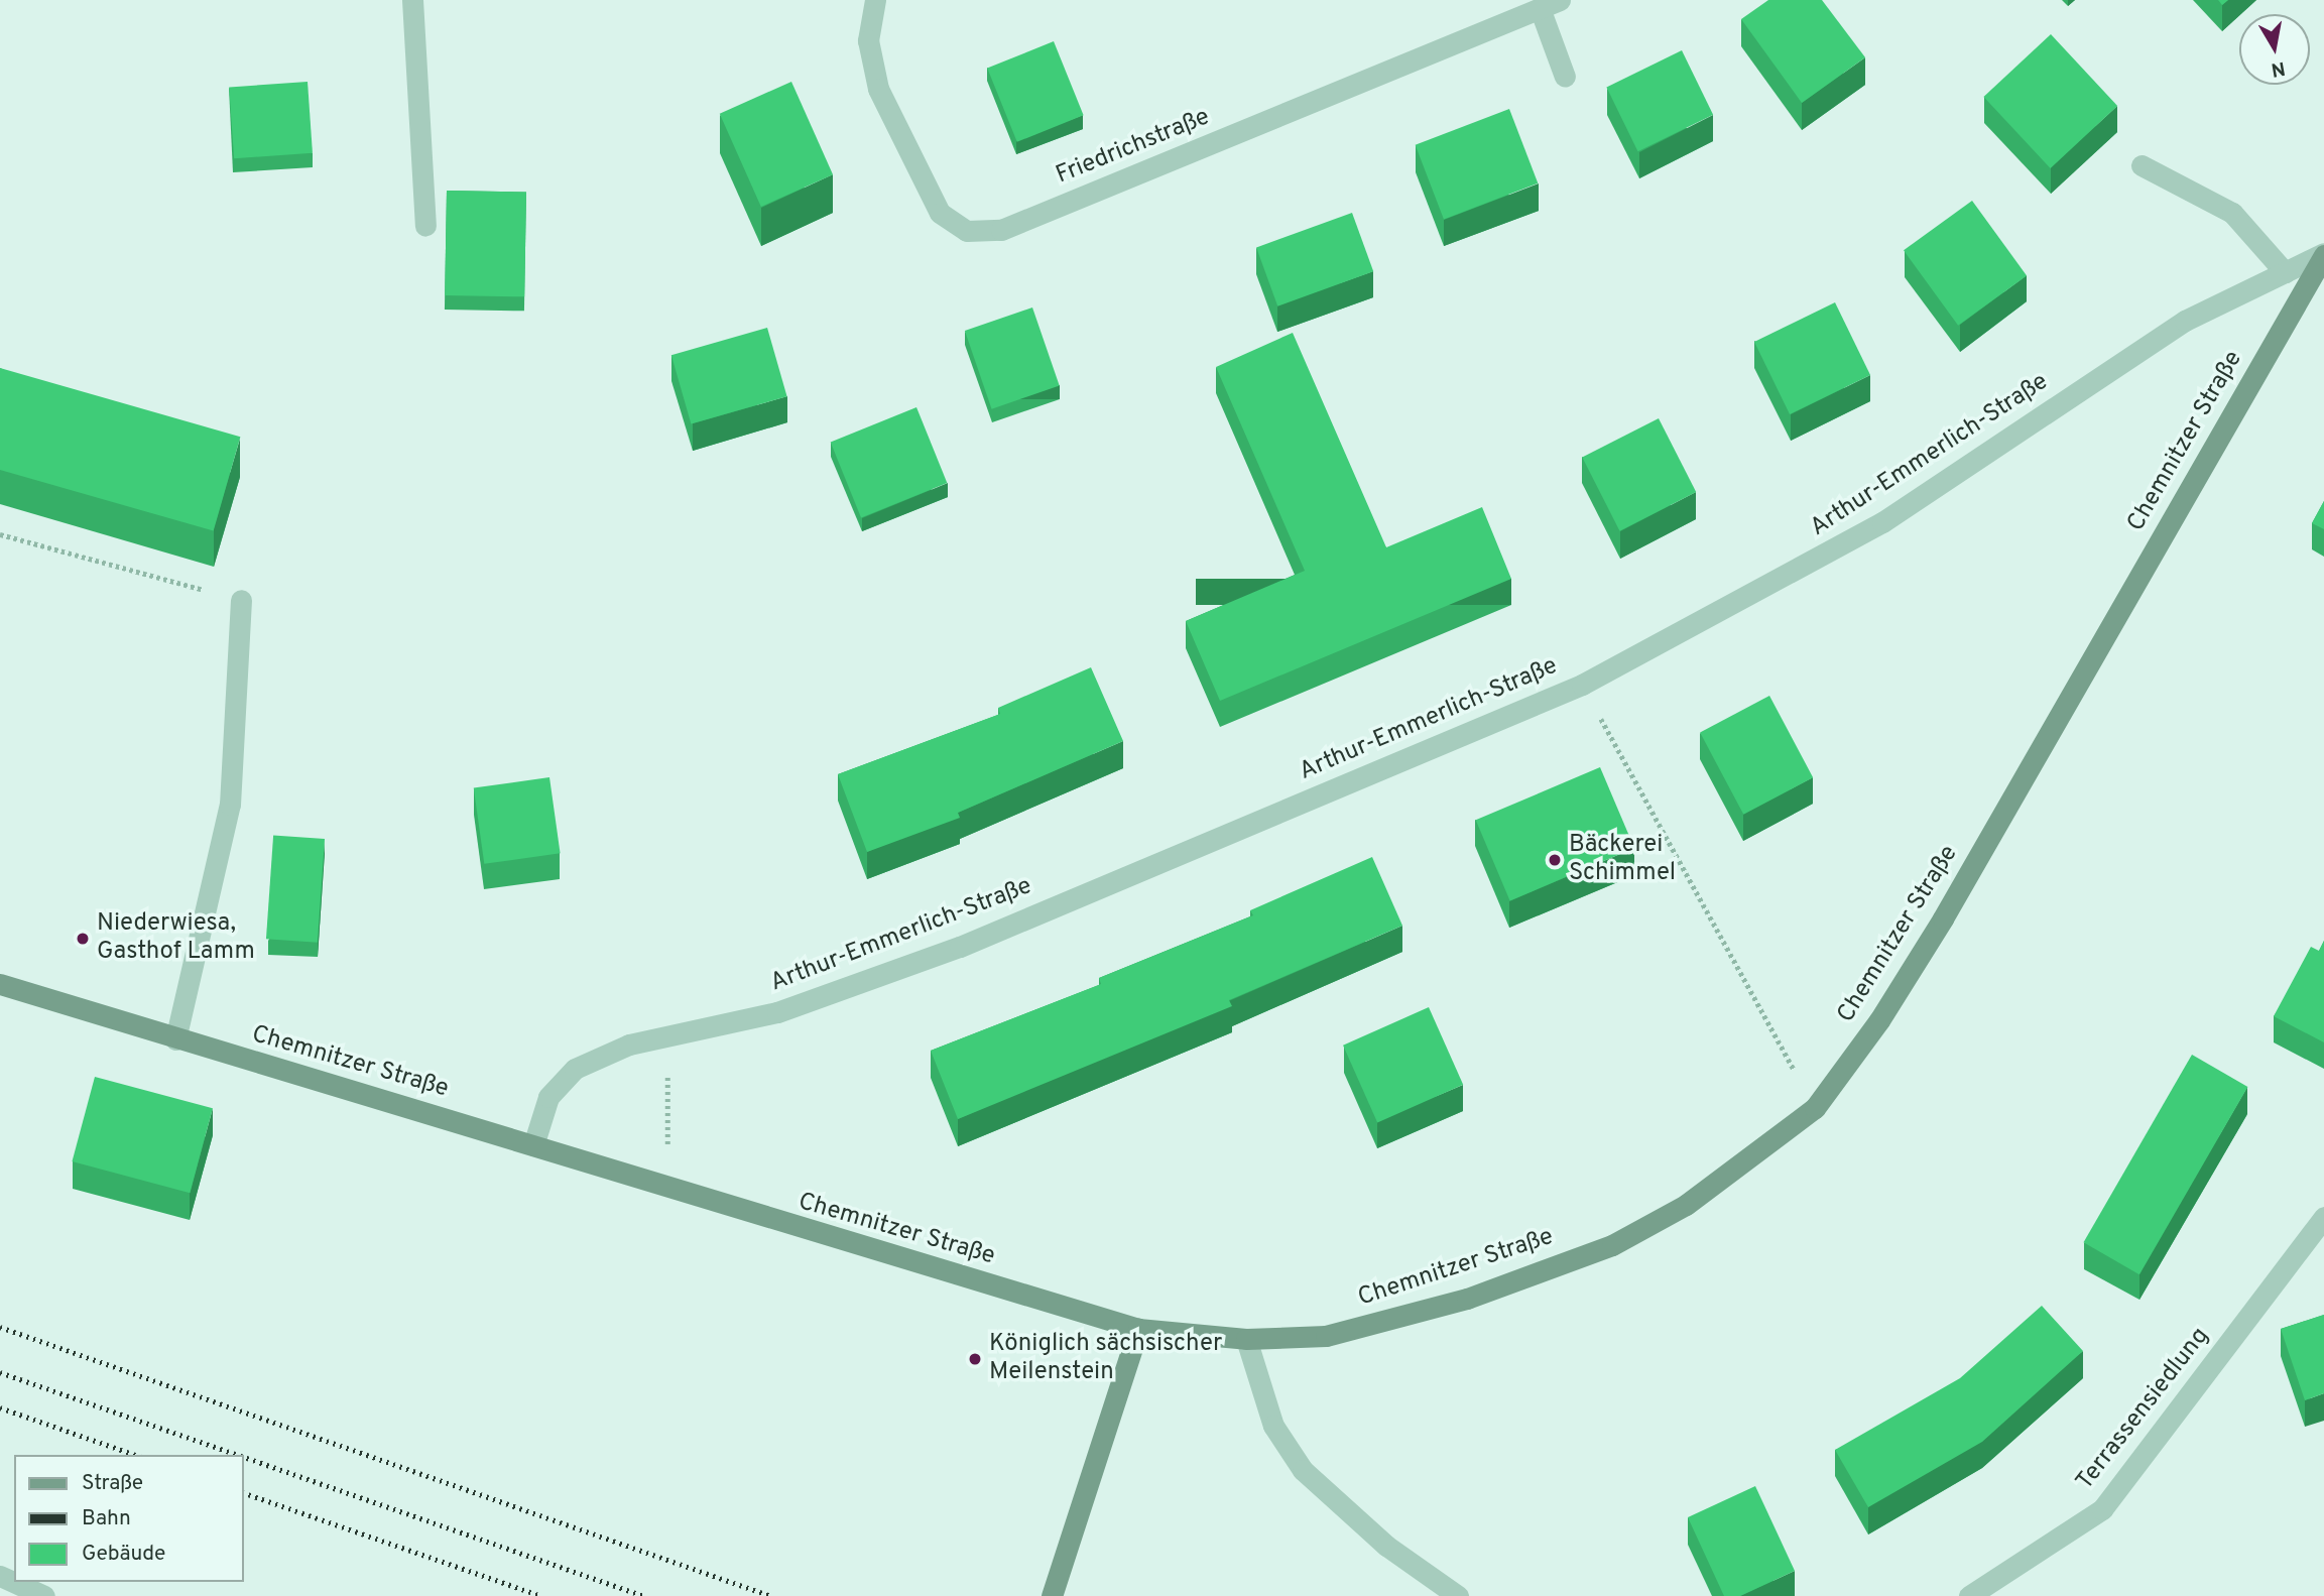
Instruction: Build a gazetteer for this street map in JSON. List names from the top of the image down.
{
  "streets": {
    "main road": ["Chemnitzer Straße"],
    "street": ["Friedrichstraße", "Arthur-Emmerlich-Straße", "Terrassensiedlung"]
  },
  "crossings": [
    ["Chemnitzer Straße", "Arthur-Emmerlich-Straße"]
  ],
  "places": ["Bäckerei Schimmel", "Niederwiesa, Gasthof Lamm", "Königlich sächsischer Meilenstein"],
  "legend": ["Straße", "Bahn", "Gebäude"],
  "north": "bottom"
}
